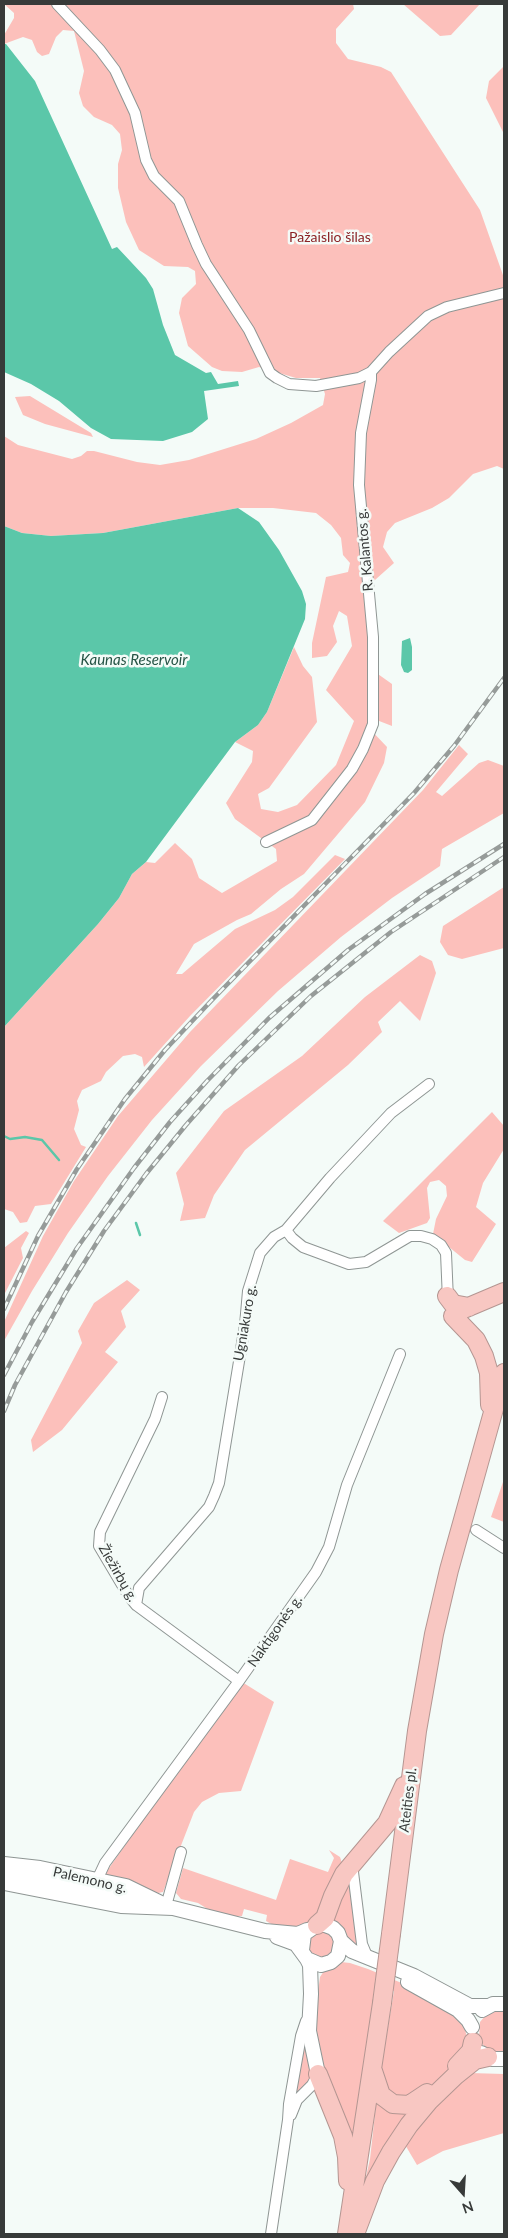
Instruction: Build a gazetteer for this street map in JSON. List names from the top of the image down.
{
  "streets": {
    "highway": ["Ateities pl."],
    "street": [
      "R. Kalantos g.",
      "Ugniakuro g.",
      "Žiežirbų g.",
      "Naktigonės g.",
      "Palemono g."
    ]
  },
  "crossings": [
    ["Ugniakuro g.", "Žiežirbų g."],
    ["Žiežirbų g.", "Naktigonės g."],
    ["Naktigonės g.", "Palemono g."]
  ],
  "water": ["Kaunas Reservoir"],
  "parks": ["Pažaislio šilas"],
  "north": "bottom"
}
